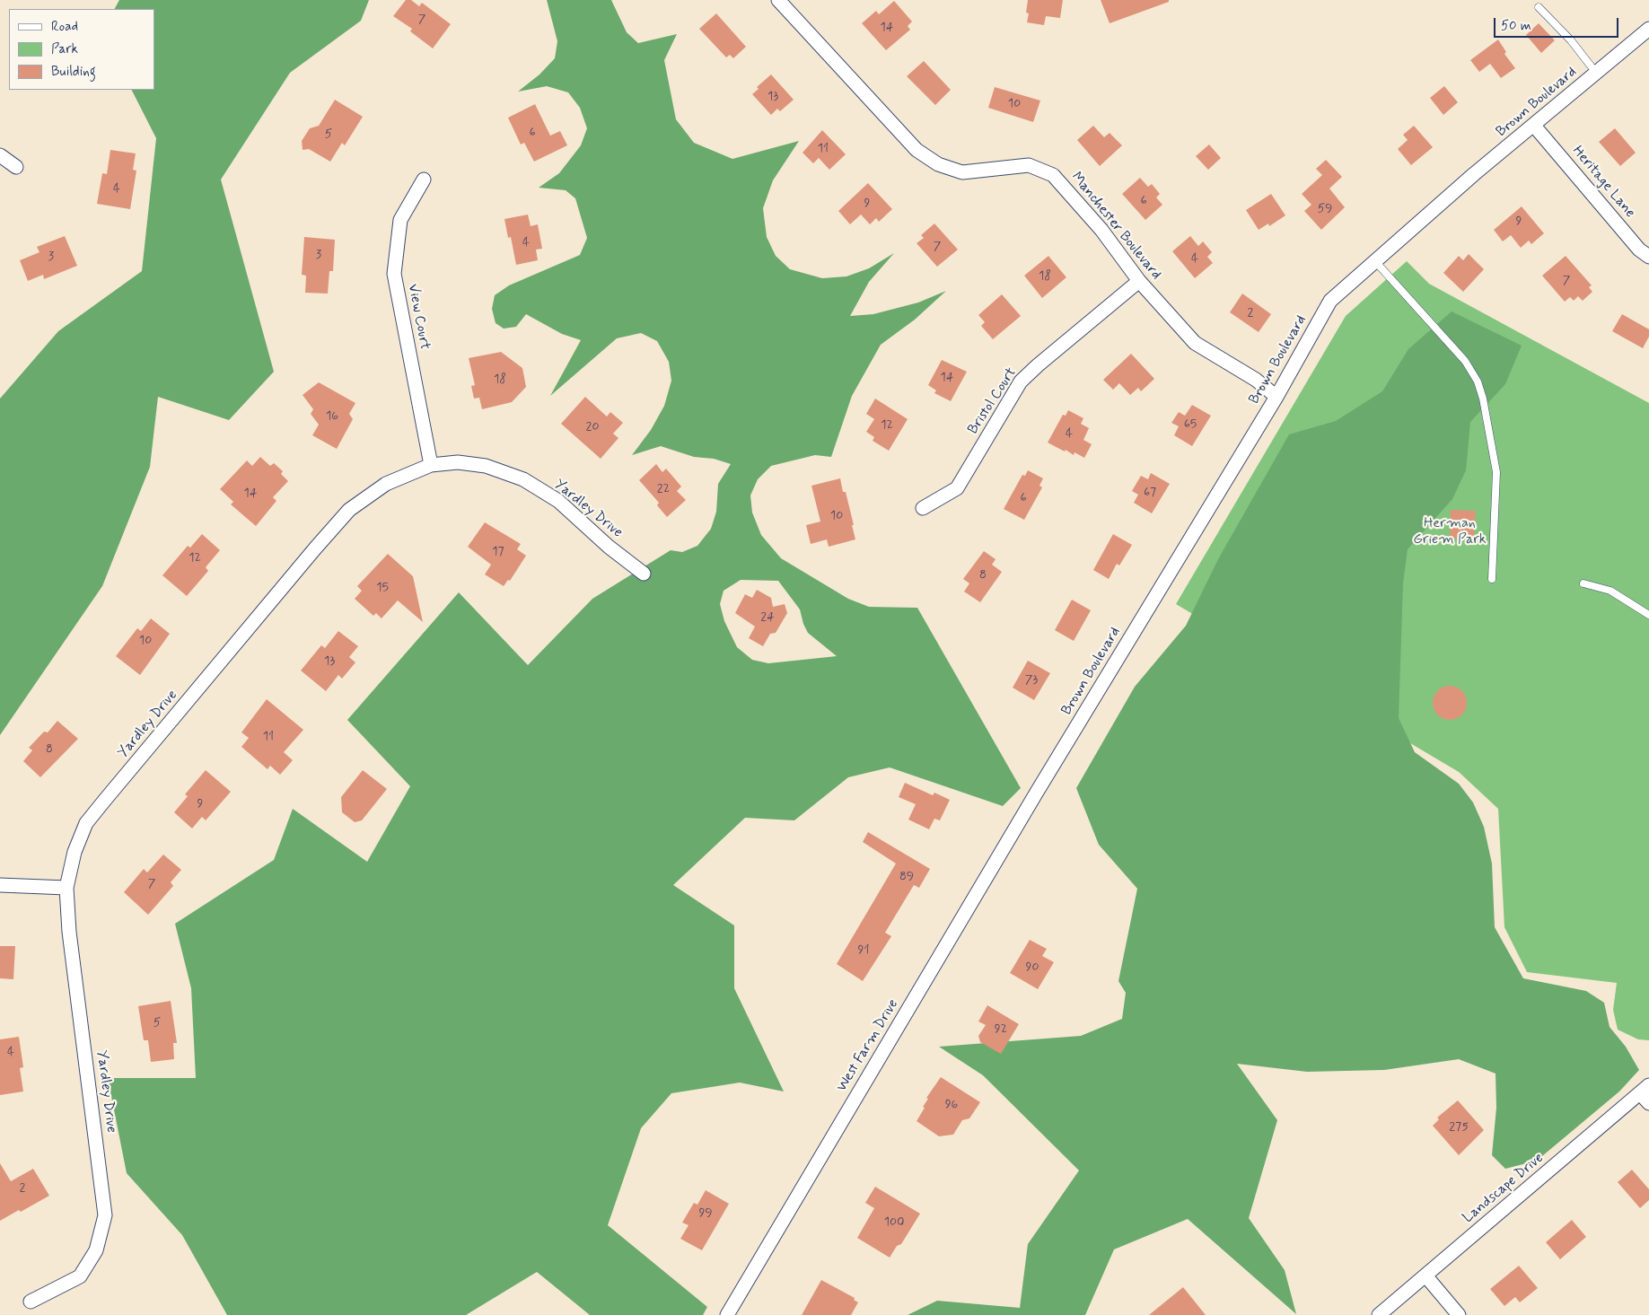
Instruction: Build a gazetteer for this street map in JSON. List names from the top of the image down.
{
  "streets": {
    "street": [
      "Brown Boulevard",
      "Heritage Lane",
      "Manchester Boulevard",
      "View Court",
      "Bristol Court",
      "Yardley Drive",
      "West Farm Drive",
      "Landscape Drive"
    ]
  },
  "crossings": [
    ["Brown Boulevard", "Heritage Lane"],
    ["Brown Boulevard", "Manchester Boulevard"],
    ["Brown Boulevard", "West Farm Drive"],
    ["Manchester Boulevard", "Bristol Court"],
    ["View Court", "Yardley Drive"]
  ],
  "parks": ["Herman Griem Park"],
  "house_numbers": [
    "7",
    "14",
    "13",
    "10",
    "6",
    "5",
    "11",
    "4",
    "6",
    "9",
    "59",
    "9",
    "4",
    "7",
    "3",
    "3",
    "4",
    "18",
    "7",
    "2",
    "14",
    "18",
    "16",
    "65",
    "12",
    "20",
    "4",
    "22",
    "67",
    "14",
    "6",
    "10",
    "17",
    "12",
    "8",
    "15",
    "24",
    "10",
    "13",
    "73",
    "11",
    "8",
    "9",
    "89",
    "7",
    "91",
    "90",
    "5",
    "92",
    "4",
    "96",
    "275",
    "2",
    "99",
    "100"
  ],
  "legend": ["Road", "Park", "Building"],
  "scale_bar": "50 m"
}
